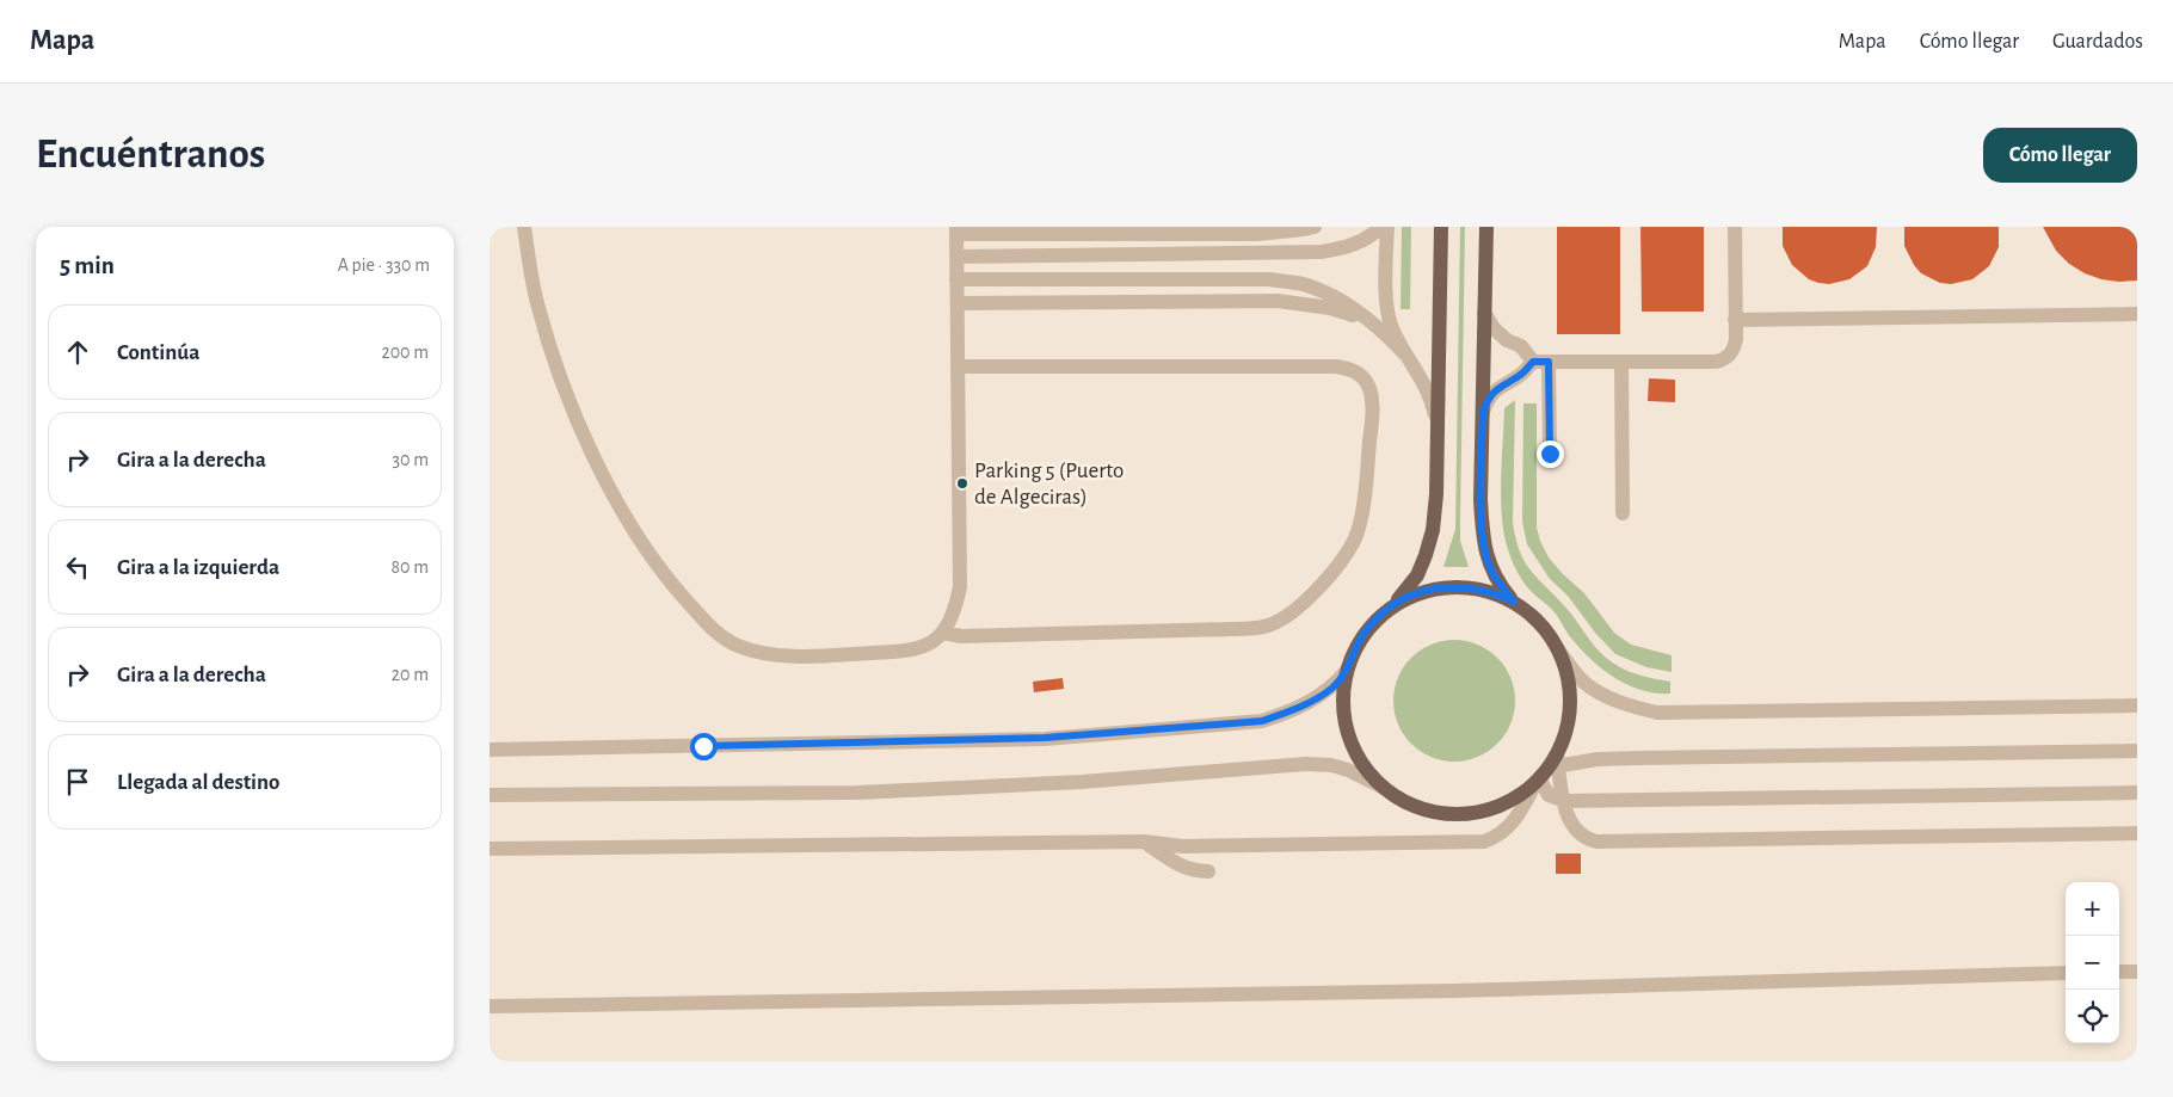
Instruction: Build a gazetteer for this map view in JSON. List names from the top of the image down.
{
  "places": ["Parking 5 (Puerto de Algeciras)"],
  "page": {
    "header": "Mapa",
    "nav": ["Mapa", "Cómo llegar", "Guardados"],
    "buttons": "Cómo llegar",
    "title": "Encuéntranos",
    "heading": ["5 min", "A pie · 330 m"],
    "list": [
      ["Continúa", "200 m"],
      ["Gira a la derecha", "30 m"],
      ["Gira a la izquierda", "80 m"],
      ["Gira a la derecha", "20 m"],
      "Llegada al destino"
    ],
    "map_buttons": ["+", "−"]
  }
}
